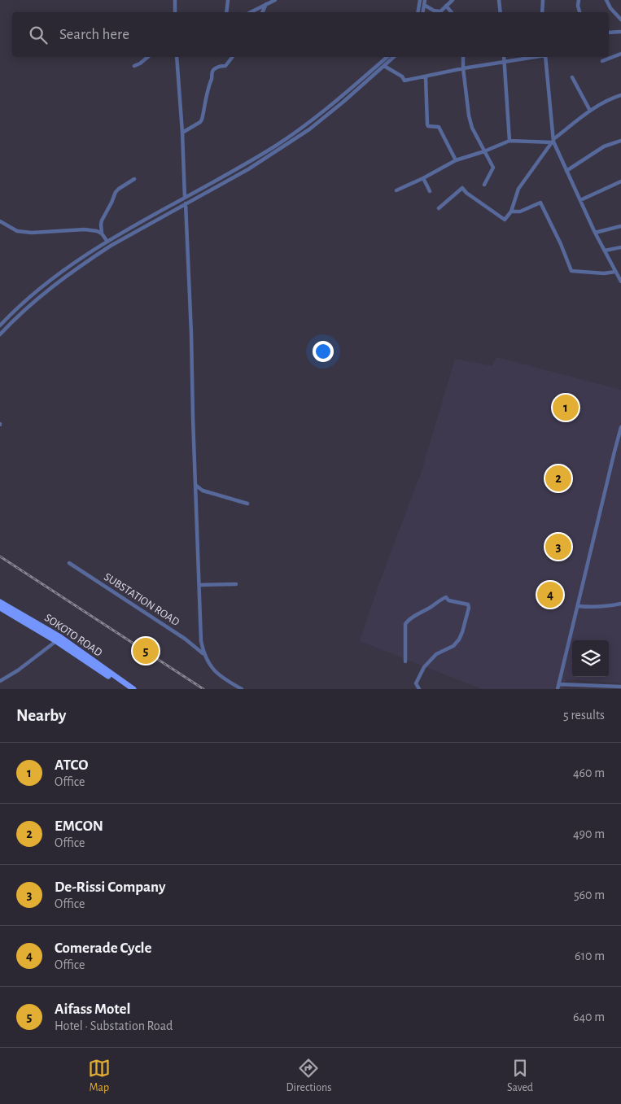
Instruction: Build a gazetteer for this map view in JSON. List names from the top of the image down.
{
  "streets": {
    "main road": ["SOKOTO ROAD"],
    "street": ["SUBSTATION ROAD"]
  },
  "page": {
    "search": "Search here",
    "pins": [
      "1",
      "2",
      "3",
      "4",
      "5"
    ],
    "heading": ["Nearby", "5 results"],
    "list": [
      {
        "mark": "1",
        "name": "ATCO",
        "note": "Office",
        "value": "460 m"
      },
      {
        "mark": "2",
        "name": "EMCON",
        "note": "Office",
        "value": "490 m"
      },
      {
        "mark": "3",
        "name": "De-Rissi Company",
        "note": "Office",
        "value": "560 m"
      },
      {
        "mark": "4",
        "name": "Comerade Cycle",
        "note": "Office",
        "value": "610 m"
      },
      {
        "mark": "5",
        "name": "Aifass Motel",
        "note": "Hotel · Substation Road",
        "value": "640 m"
      }
    ],
    "nav": ["Map", "Directions", "Saved"]
  }
}
